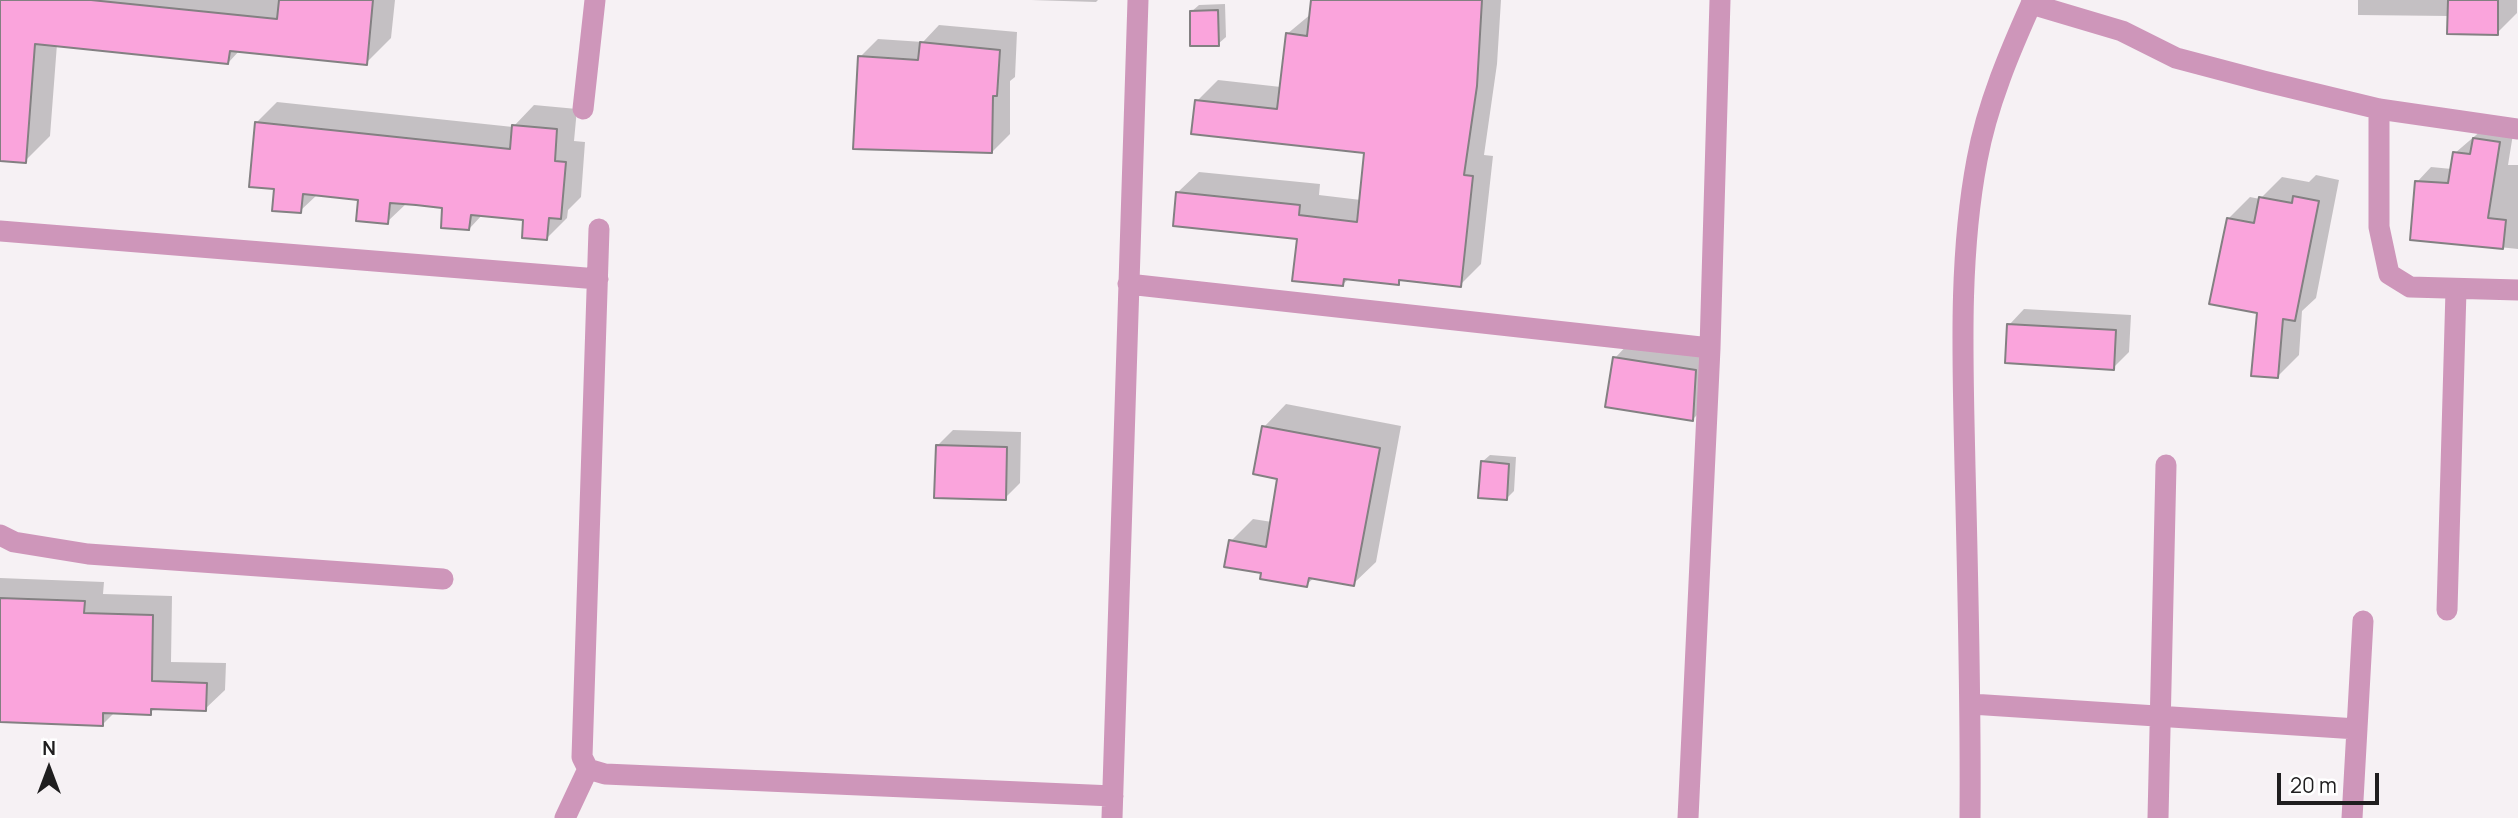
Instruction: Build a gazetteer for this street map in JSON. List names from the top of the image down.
{
  "scale_bar": "20 m",
  "north": "top"
}
